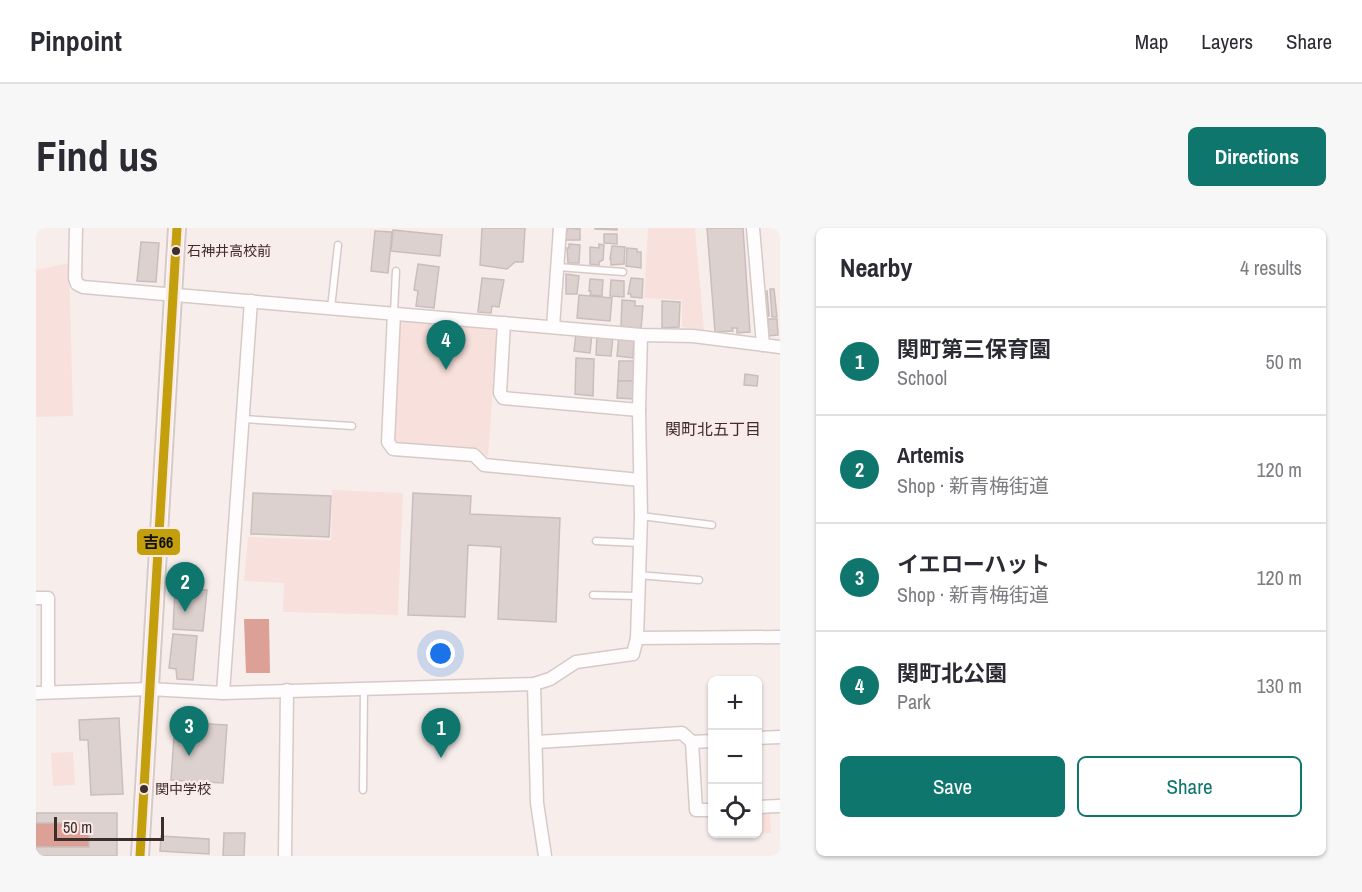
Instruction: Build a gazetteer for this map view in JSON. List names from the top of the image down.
{
  "districts": ["関町北五丁目"],
  "places": ["石神井高校前", "関中学校"],
  "lines": ["transit line 吉66"],
  "scale_bar": "50 m",
  "page": {
    "header": "Pinpoint",
    "nav": ["Map", "Layers", "Share"],
    "buttons": [
      "Directions",
      ["Save", "Share"]
    ],
    "title": "Find us",
    "heading": ["Nearby", "4 results"],
    "list": [
      {
        "mark": "1",
        "name": "関町第三保育園",
        "note": "School",
        "value": "50 m"
      },
      {
        "mark": "2",
        "name": "Artemis",
        "note": "Shop · 新青梅街道",
        "value": "120 m"
      },
      {
        "mark": "3",
        "name": "イエローハット",
        "note": "Shop · 新青梅街道",
        "value": "120 m"
      },
      {
        "mark": "4",
        "name": "関町北公園",
        "note": "Park",
        "value": "130 m"
      }
    ],
    "pins": [
      "4",
      "2",
      "3",
      "1"
    ],
    "map_buttons": ["+", "−"],
    "scale": "50 m"
  }
}
